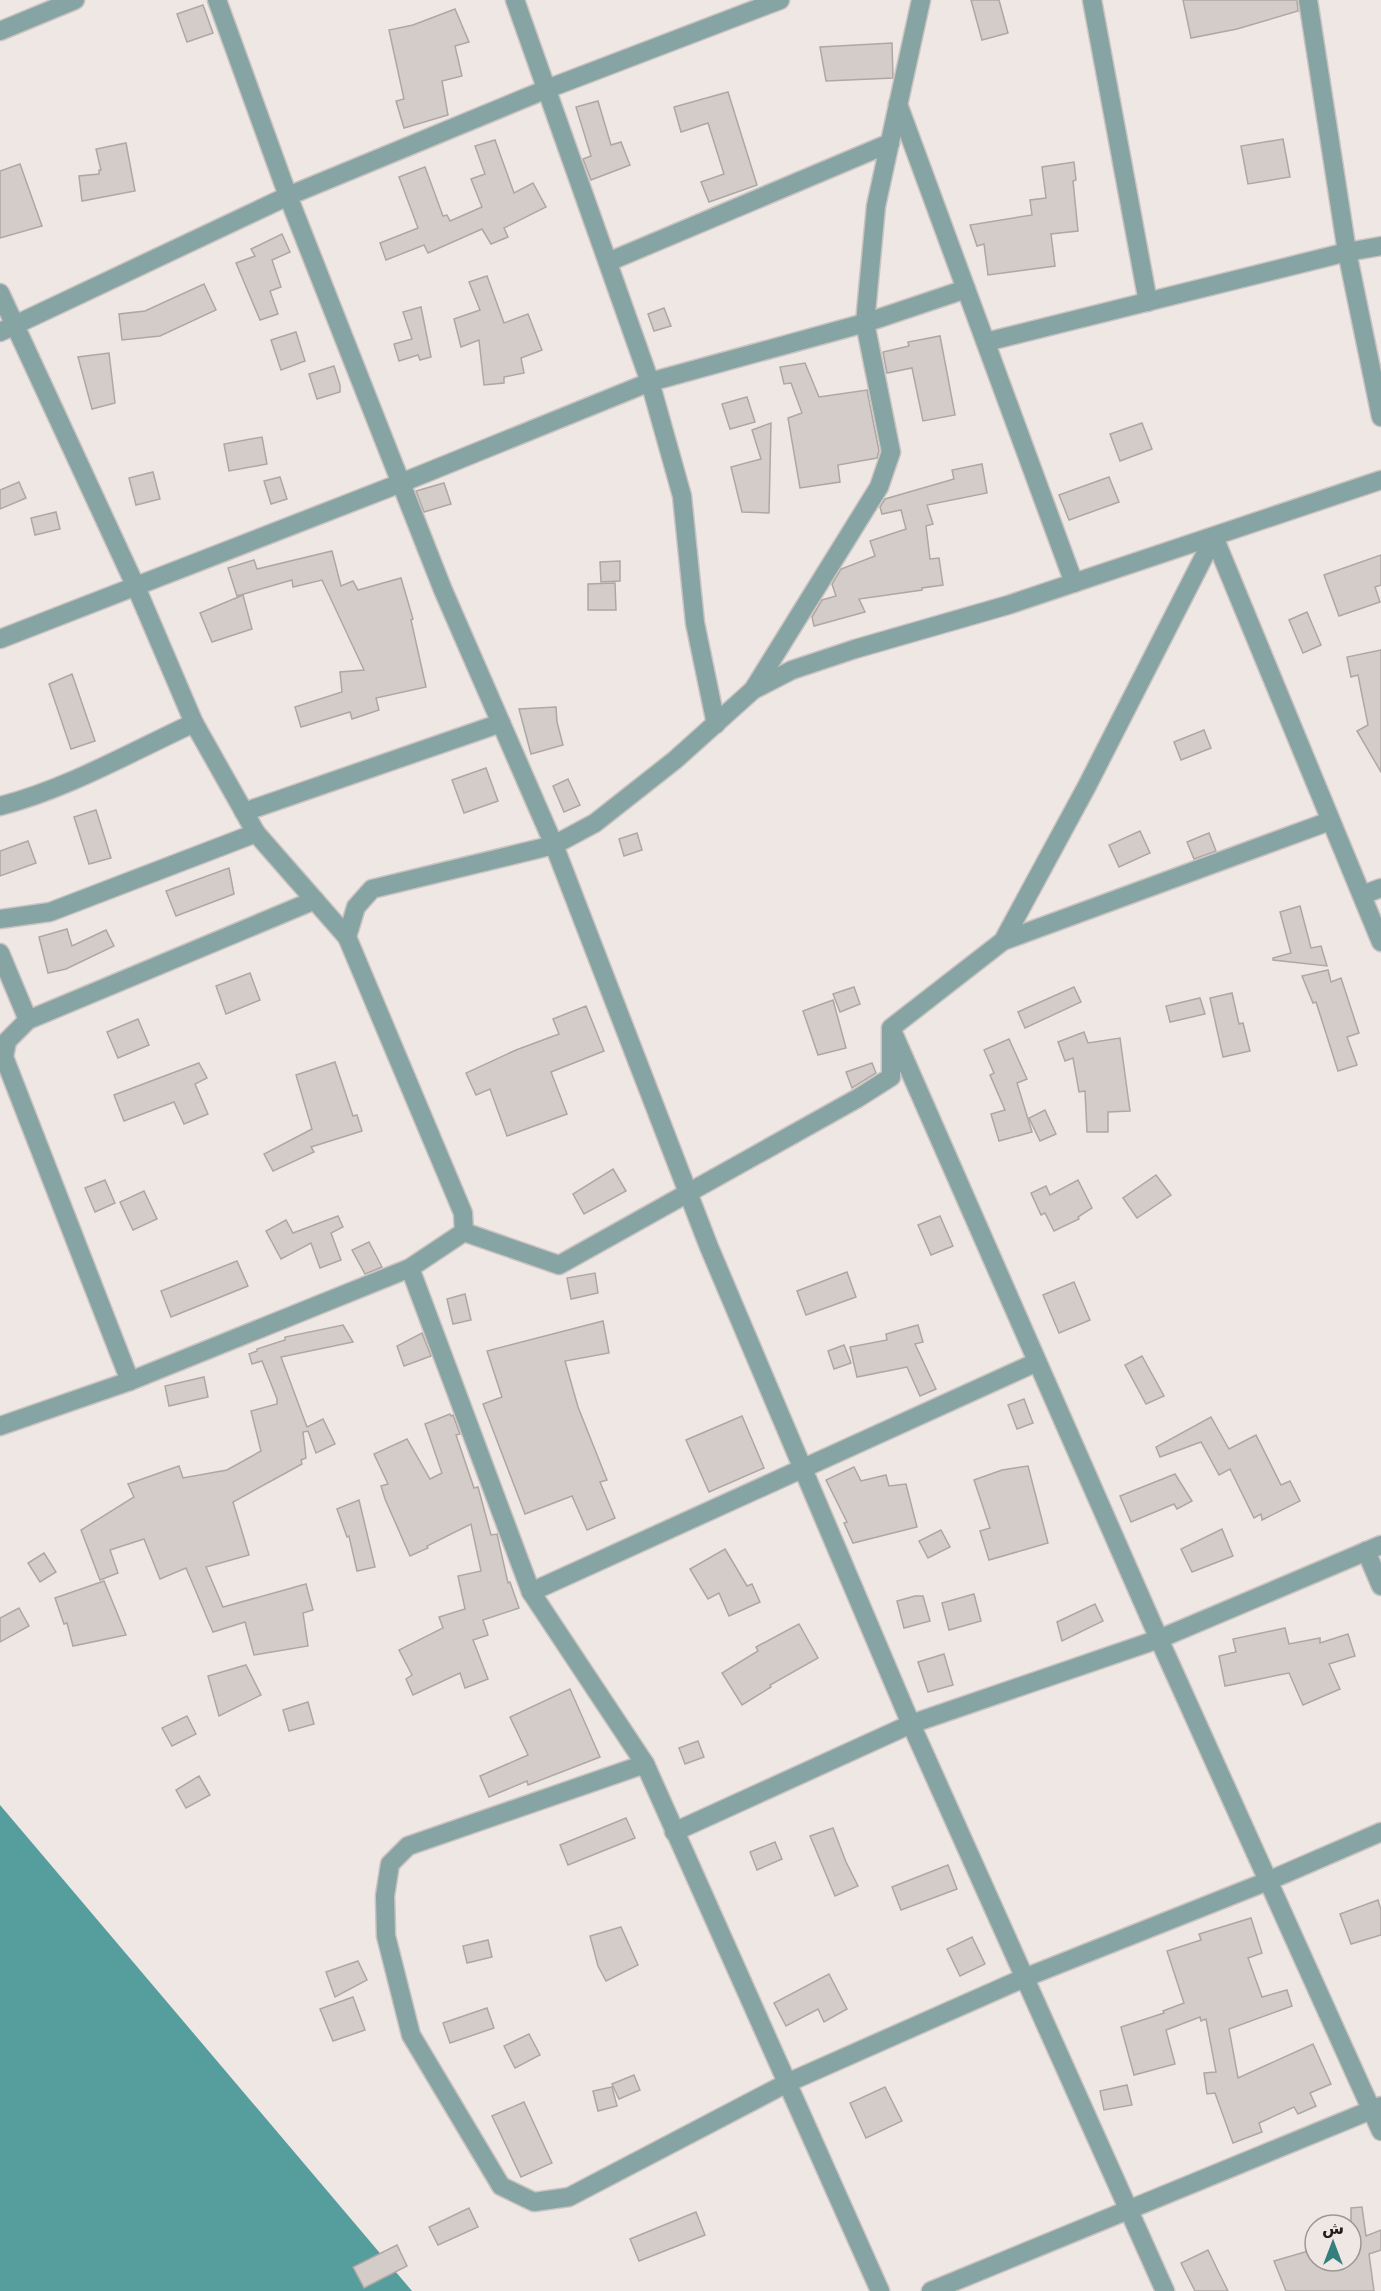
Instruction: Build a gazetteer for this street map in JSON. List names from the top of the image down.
{
  "north": "top"
}
